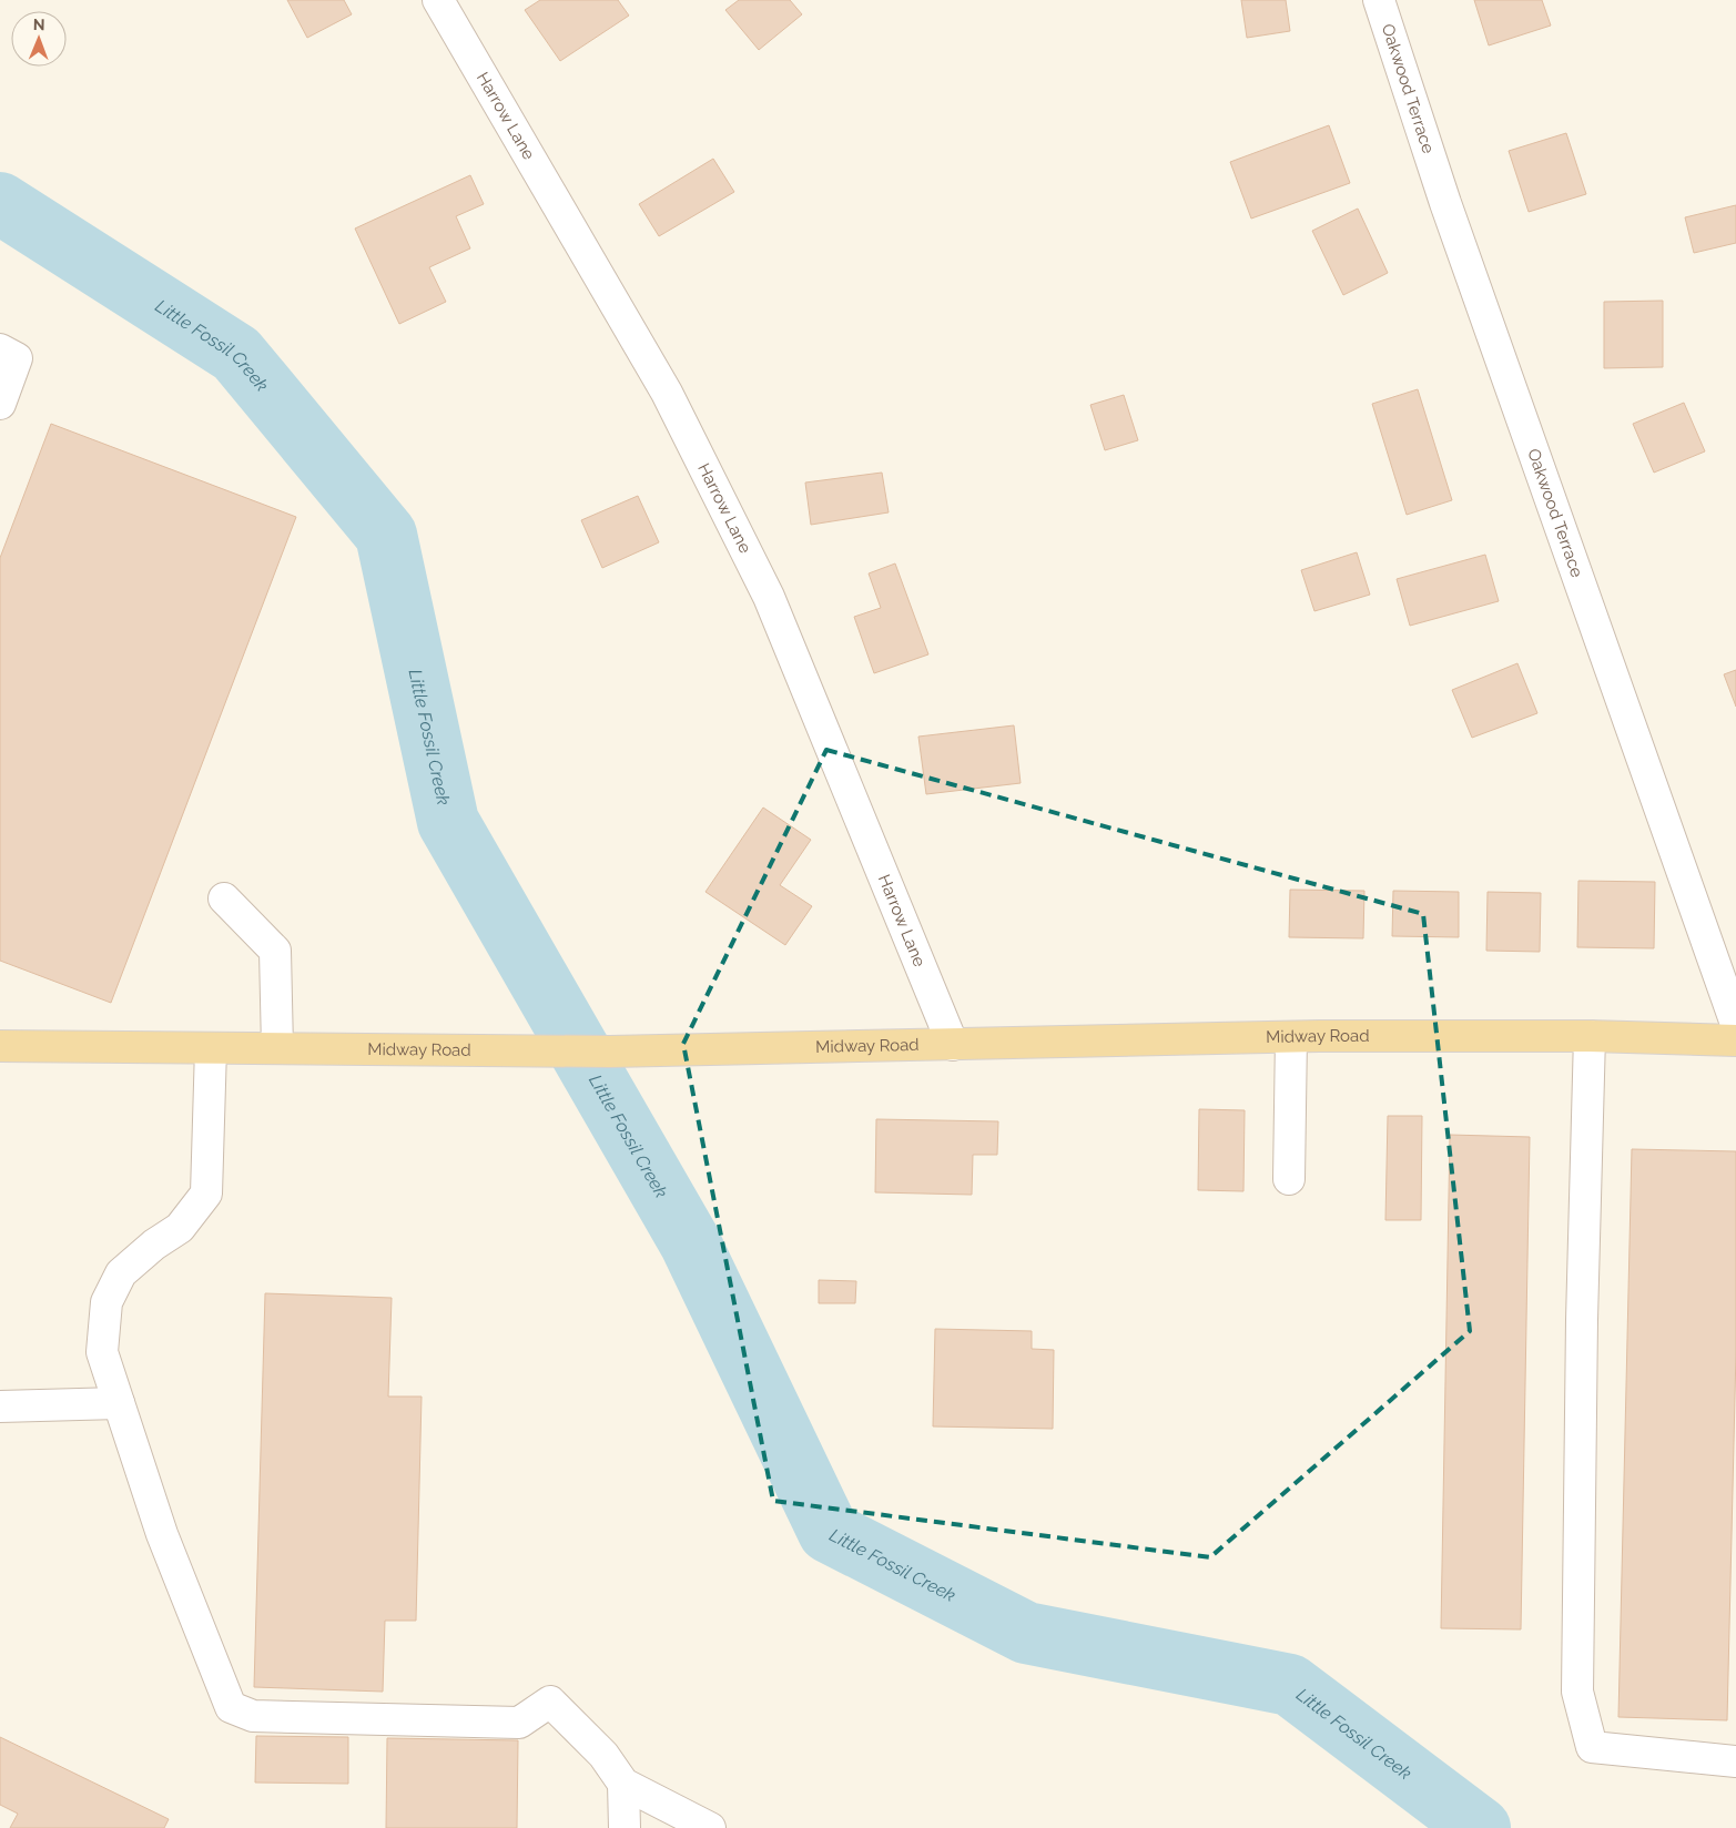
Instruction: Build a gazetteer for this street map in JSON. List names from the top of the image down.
{
  "streets": {
    "main road": ["Midway Road"],
    "street": ["Oakwood Terrace", "Harrow Lane"]
  },
  "crossings": [
    ["Harrow Lane", "Midway Road"]
  ],
  "water": ["Little Fossil Creek"],
  "north": "top"
}
